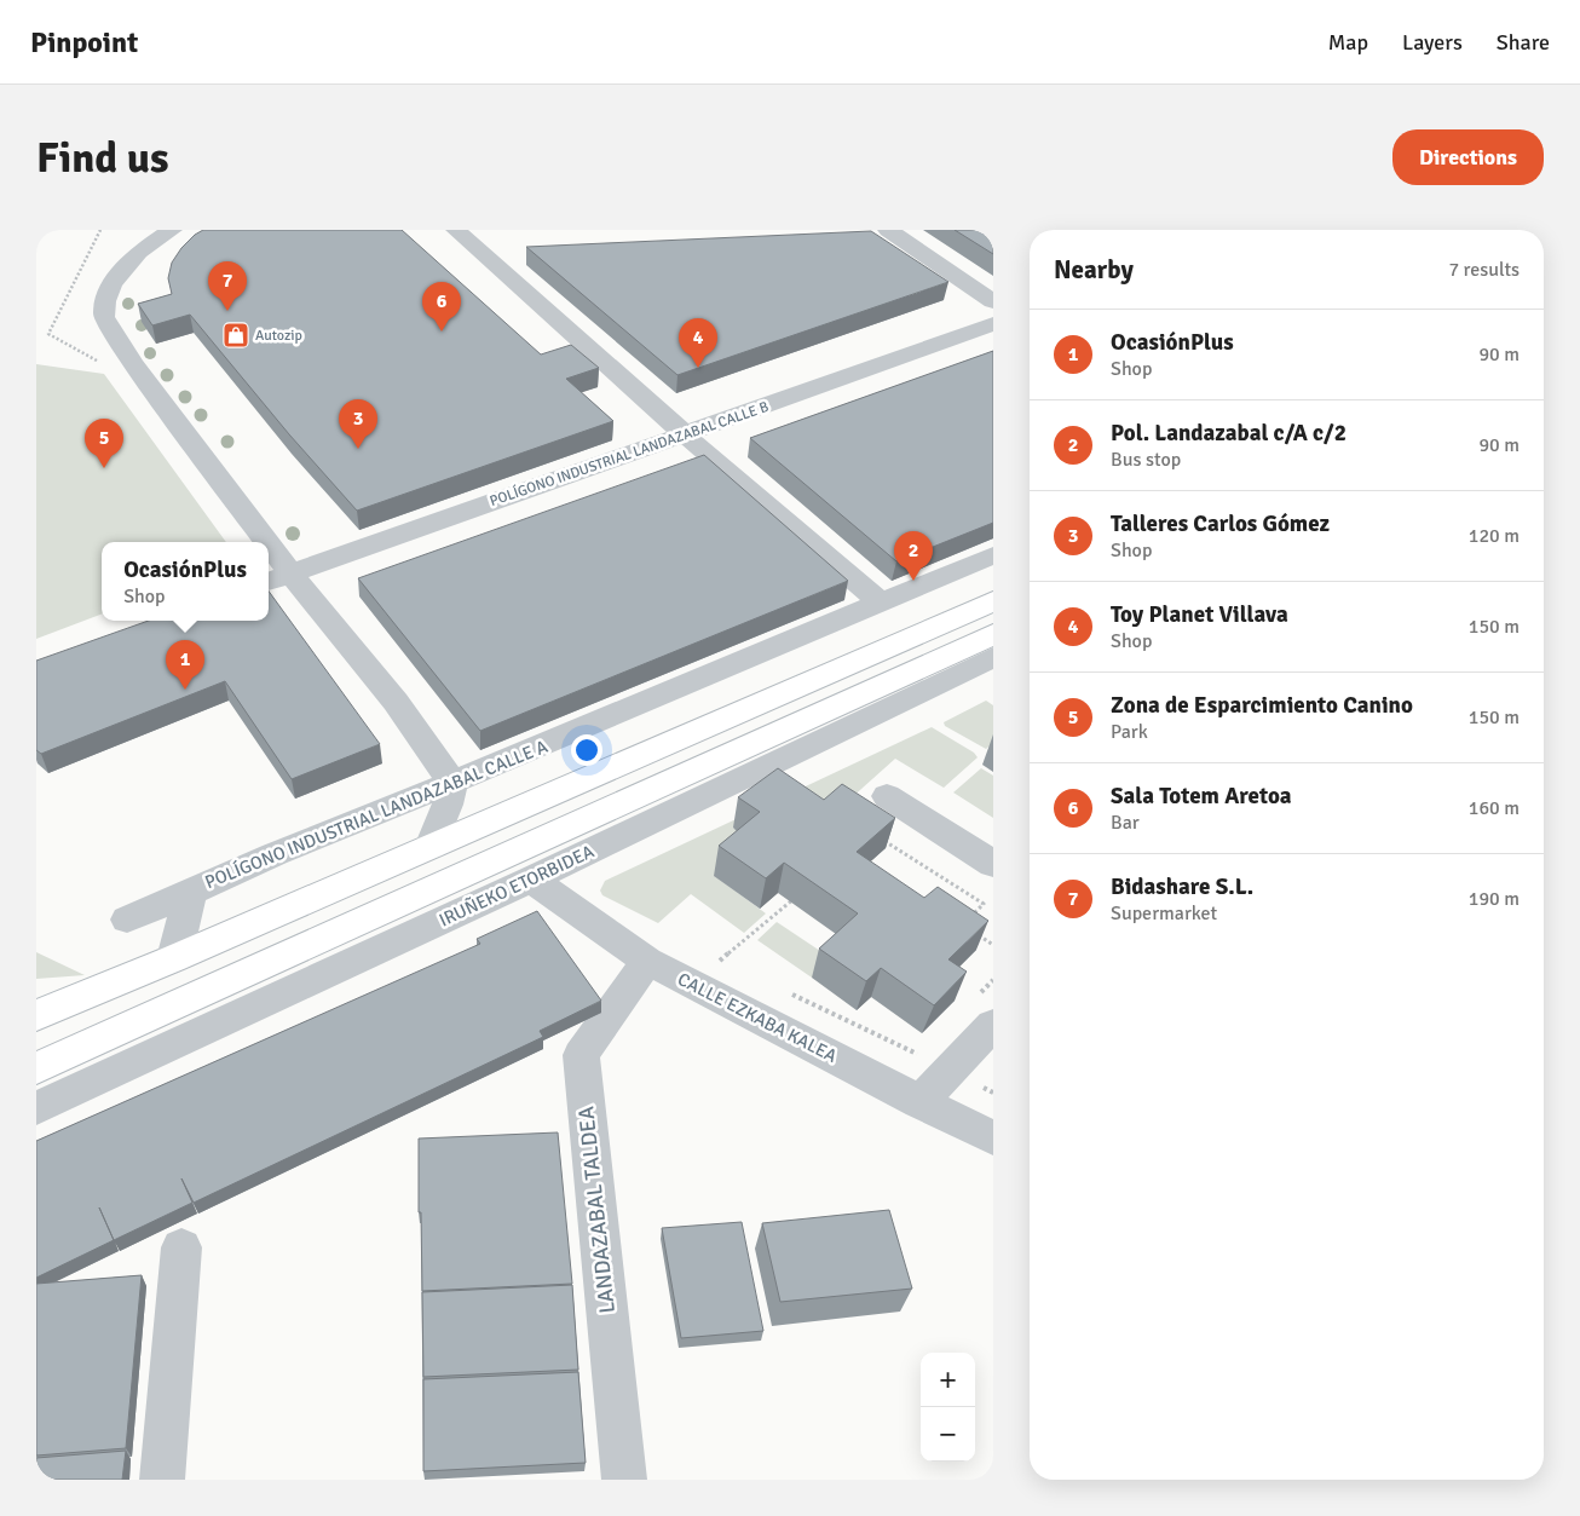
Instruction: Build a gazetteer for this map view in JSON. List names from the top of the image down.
{
  "streets": {
    "main road": ["IRUÑEKO ETORBIDEA"],
    "street": [
      "POLÍGONO INDUSTRIAL LANDAZABAL CALLE B",
      "POLÍGONO INDUSTRIAL LANDAZABAL CALLE A",
      "CALLE EZKABA KALEA",
      "LANDAZABAL TALDEA"
    ]
  },
  "crossings": [
    ["IRUÑEKO ETORBIDEA", "CALLE EZKABA KALEA"],
    ["CALLE EZKABA KALEA", "LANDAZABAL TALDEA"]
  ],
  "places": {
    "shop": ["Autozip"]
  },
  "page": {
    "header": "Pinpoint",
    "nav": ["Map", "Layers", "Share"],
    "buttons": "Directions",
    "title": "Find us",
    "heading": ["Nearby", "7 results"],
    "pins": [
      "7",
      "6",
      "4",
      "3",
      "5",
      "2",
      "1"
    ],
    "list": [
      {
        "mark": "1",
        "name": "OcasiónPlus",
        "note": "Shop",
        "value": "90 m"
      },
      {
        "mark": "2",
        "name": "Pol. Landazabal c/A c/2",
        "note": "Bus stop",
        "value": "90 m"
      },
      {
        "mark": "3",
        "name": "Talleres Carlos Gómez",
        "note": "Shop",
        "value": "120 m"
      },
      {
        "mark": "4",
        "name": "Toy Planet Villava",
        "note": "Shop",
        "value": "150 m"
      },
      {
        "mark": "5",
        "name": "Zona de Esparcimiento Canino",
        "note": "Park",
        "value": "150 m"
      },
      {
        "mark": "6",
        "name": "Sala Totem Aretoa",
        "note": "Bar",
        "value": "160 m"
      },
      {
        "mark": "7",
        "name": "Bidashare S.L.",
        "note": "Supermarket",
        "value": "190 m"
      }
    ],
    "popup": ["OcasiónPlus", "Shop"],
    "map_buttons": ["+", "−"]
  }
}
